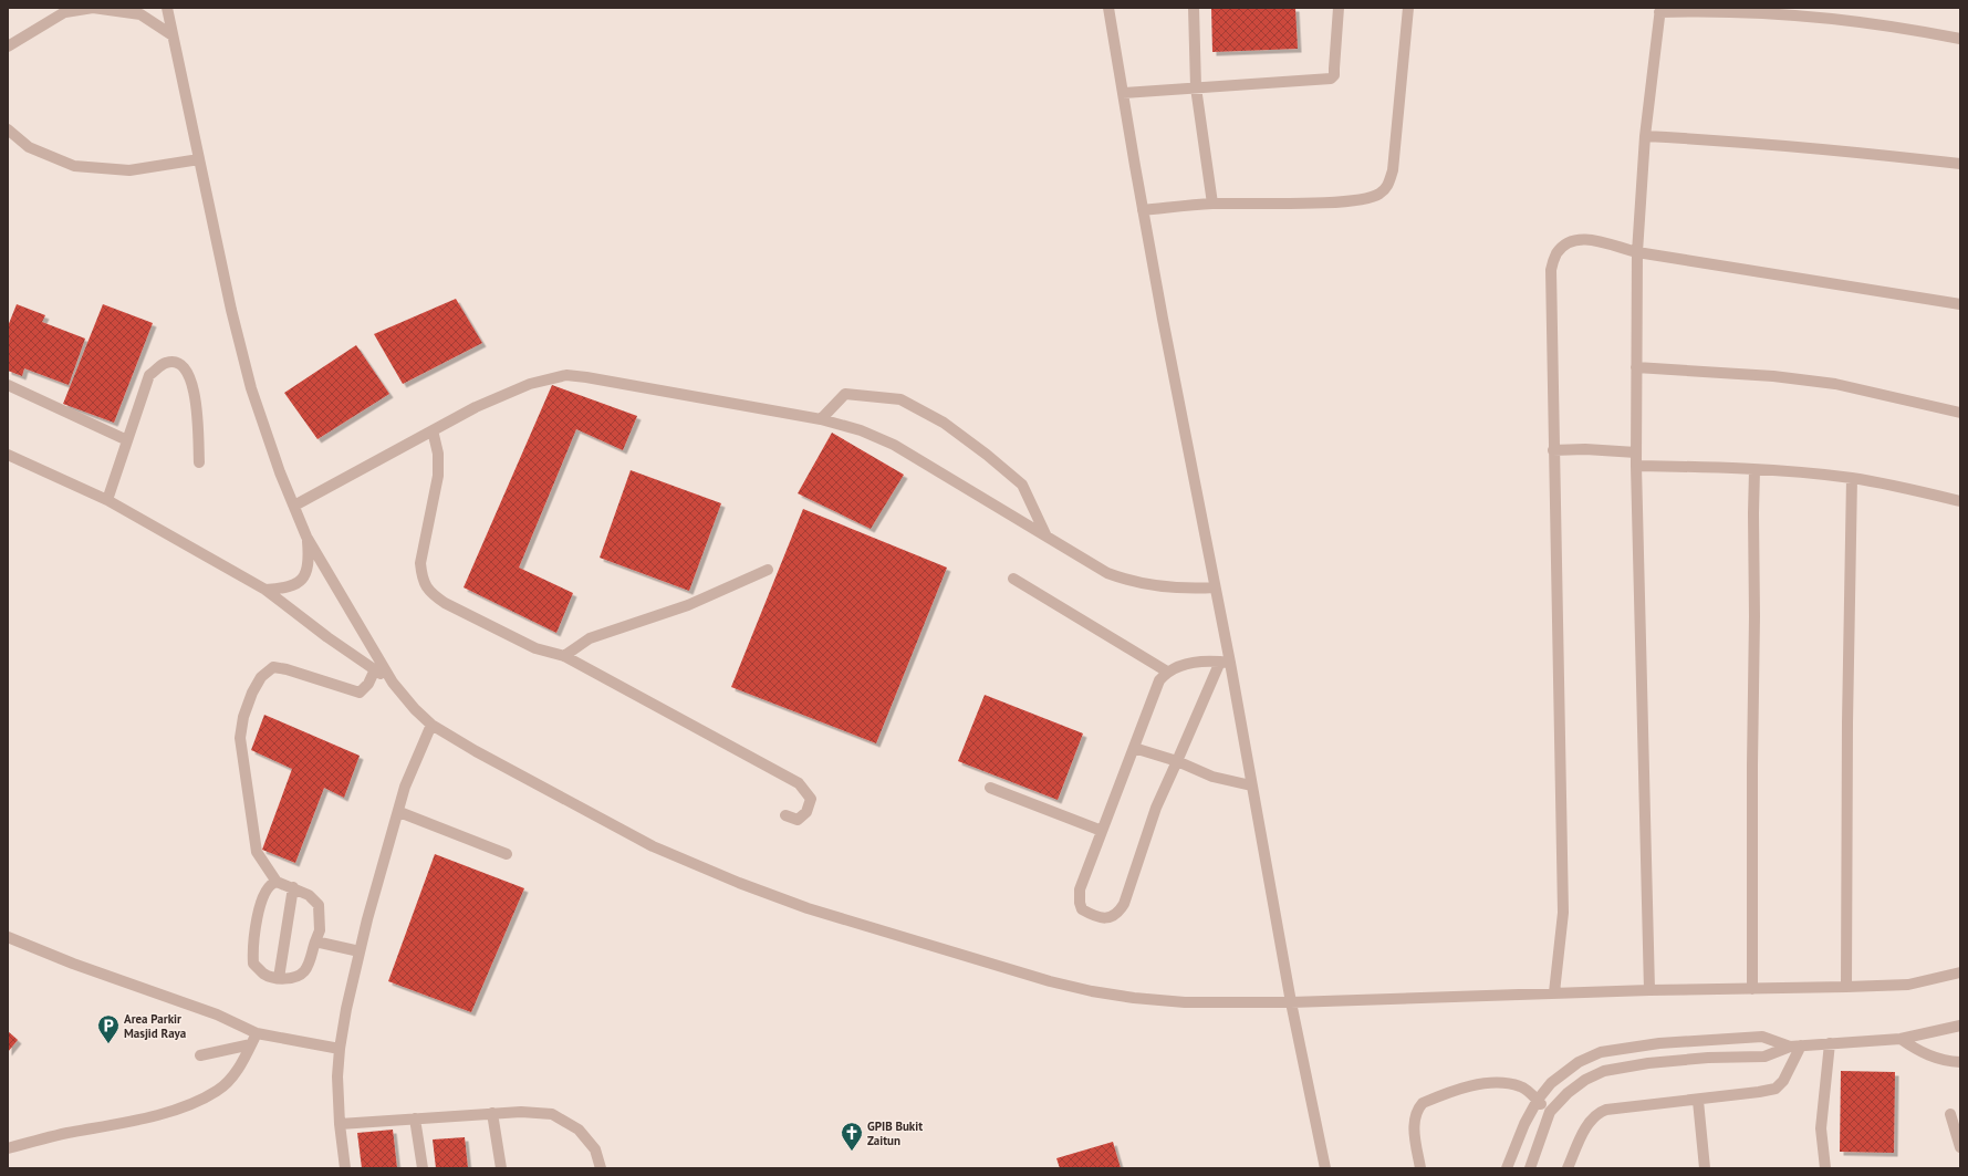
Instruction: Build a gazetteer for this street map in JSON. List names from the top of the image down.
{
  "places": {
    "parking": ["Area Parkir Masjid Raya"],
    "church": ["GPIB Bukit Zaitun"]
  }
}
